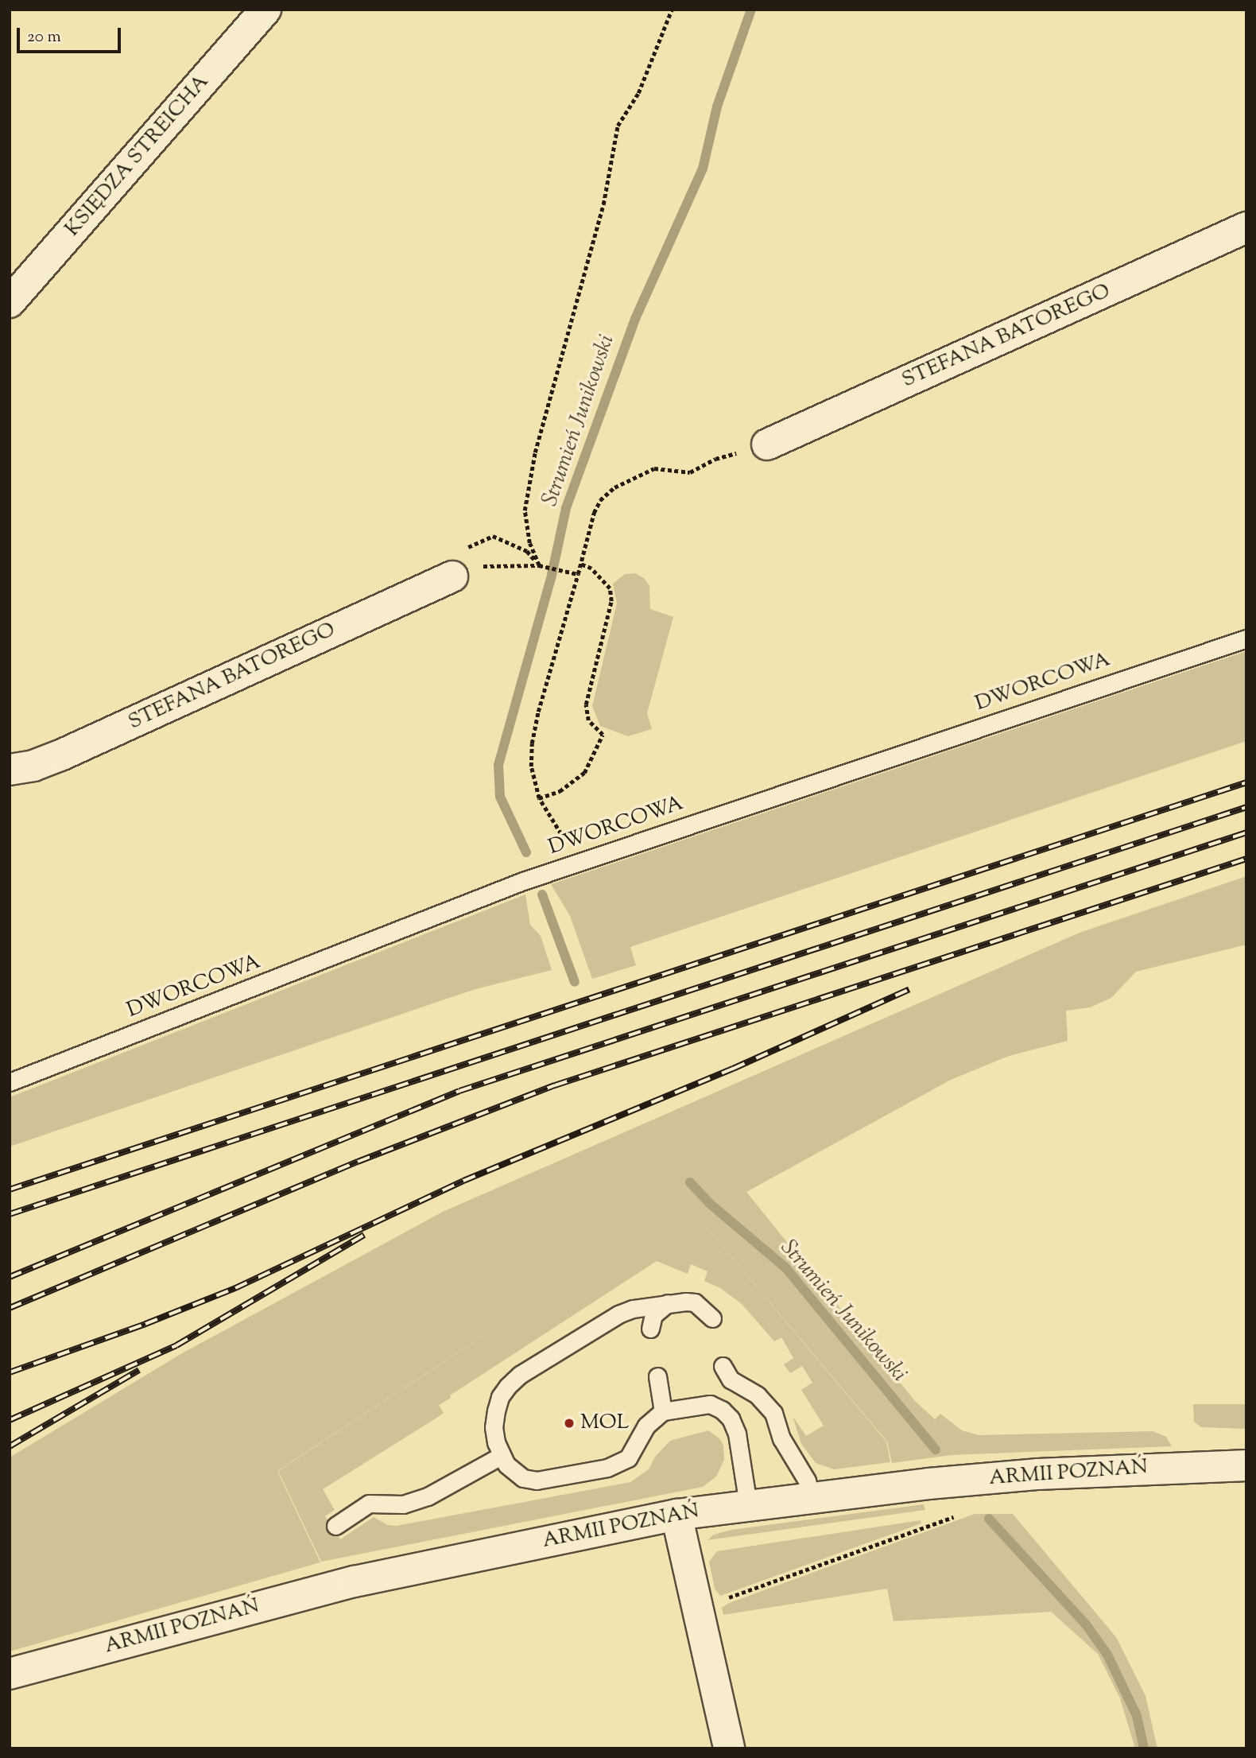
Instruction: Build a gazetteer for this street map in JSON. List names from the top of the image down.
{
  "streets": {
    "street": ["KSIĘDZA STREICHA", "STEFANA BATOREGO", "ARMII POZNAŃ"],
    "lane": ["DWORCOWA"]
  },
  "water": ["Strumień Junikowski"],
  "places": ["MOL"],
  "scale_bar": "20 m"
}
